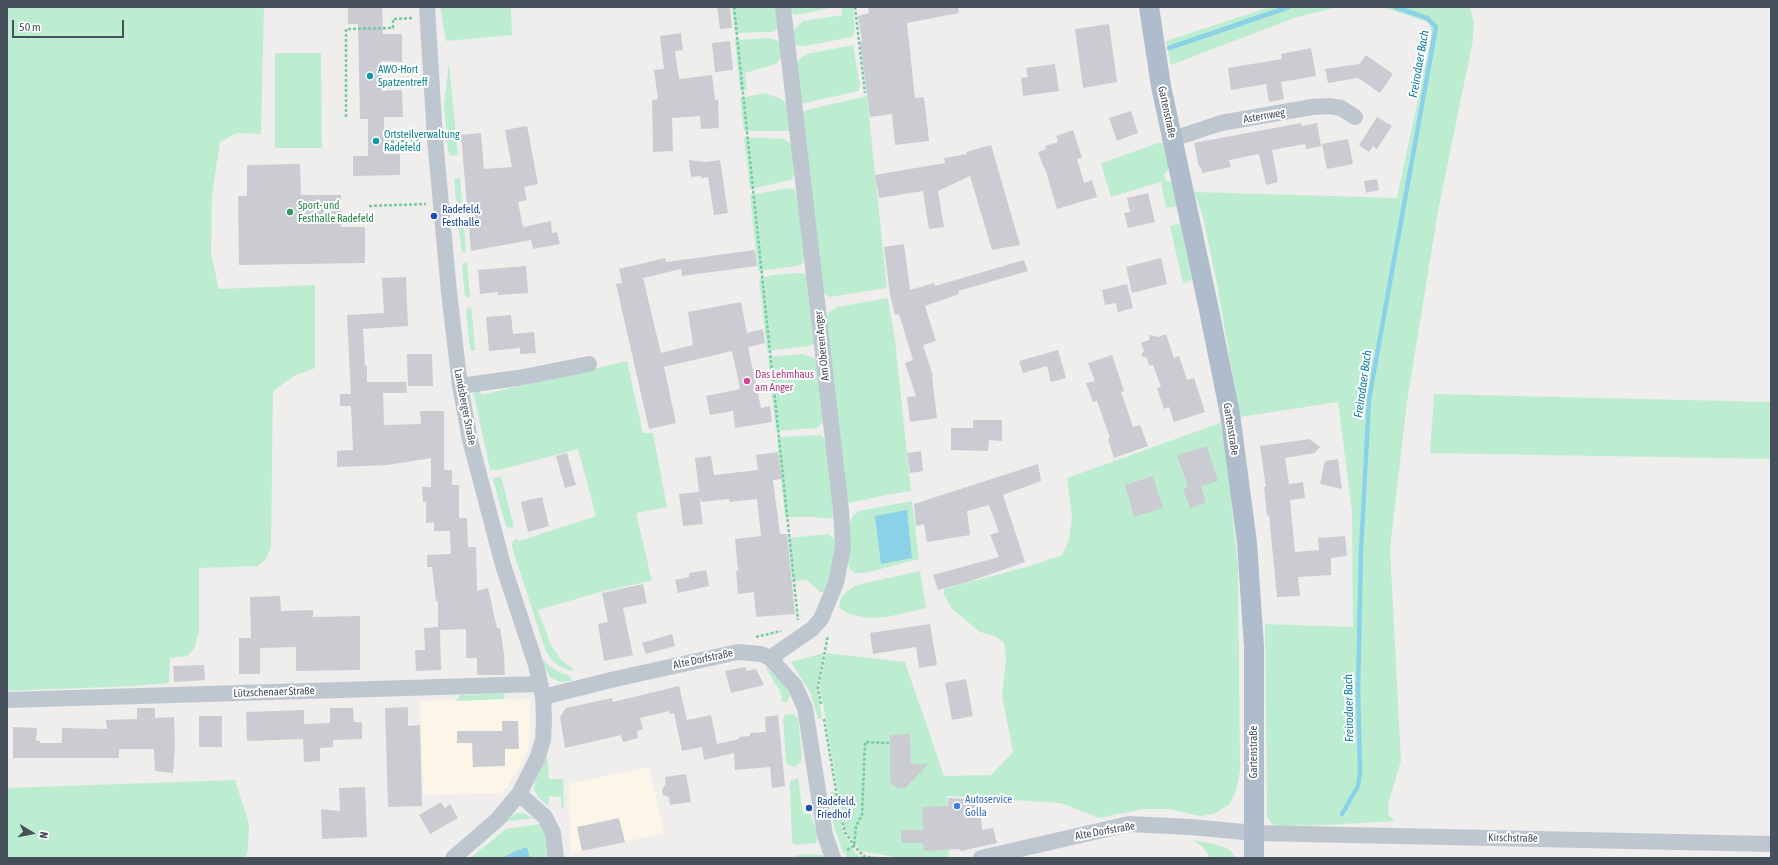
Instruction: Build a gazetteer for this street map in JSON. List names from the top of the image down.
{
  "streets": {
    "main road": ["Gartenstraße"],
    "street": [
      "Asternweg",
      "Am Oberen Anger",
      "Landsberger Straße",
      "Alte Dorfstraße",
      "Lützschenaer Straße",
      "Kirschstraße"
    ]
  },
  "crossings": [
    ["Gartenstraße", "Asternweg"],
    ["Gartenstraße", "Alte Dorfstraße"],
    ["Gartenstraße", "Kirschstraße"],
    ["Am Oberen Anger", "Alte Dorfstraße"],
    ["Landsberger Straße", "Alte Dorfstraße"],
    ["Landsberger Straße", "Lützschenaer Straße"],
    ["Alte Dorfstraße", "Lützschenaer Straße"],
    ["Alte Dorfstraße", "Kirschstraße"]
  ],
  "water": ["Freirodaer Bach"],
  "places": [
    "AWO-Hort Spatzentreff",
    "Ortsteilverwaltung Radefeld",
    "Sport- und Festhalle Radefeld",
    "Radefeld, Festhalle",
    "Das Lehmhaus am Anger",
    "Autoservice Golla",
    "Radefeld, Friedhof"
  ],
  "scale_bar": "50 m",
  "north": "right"
}
